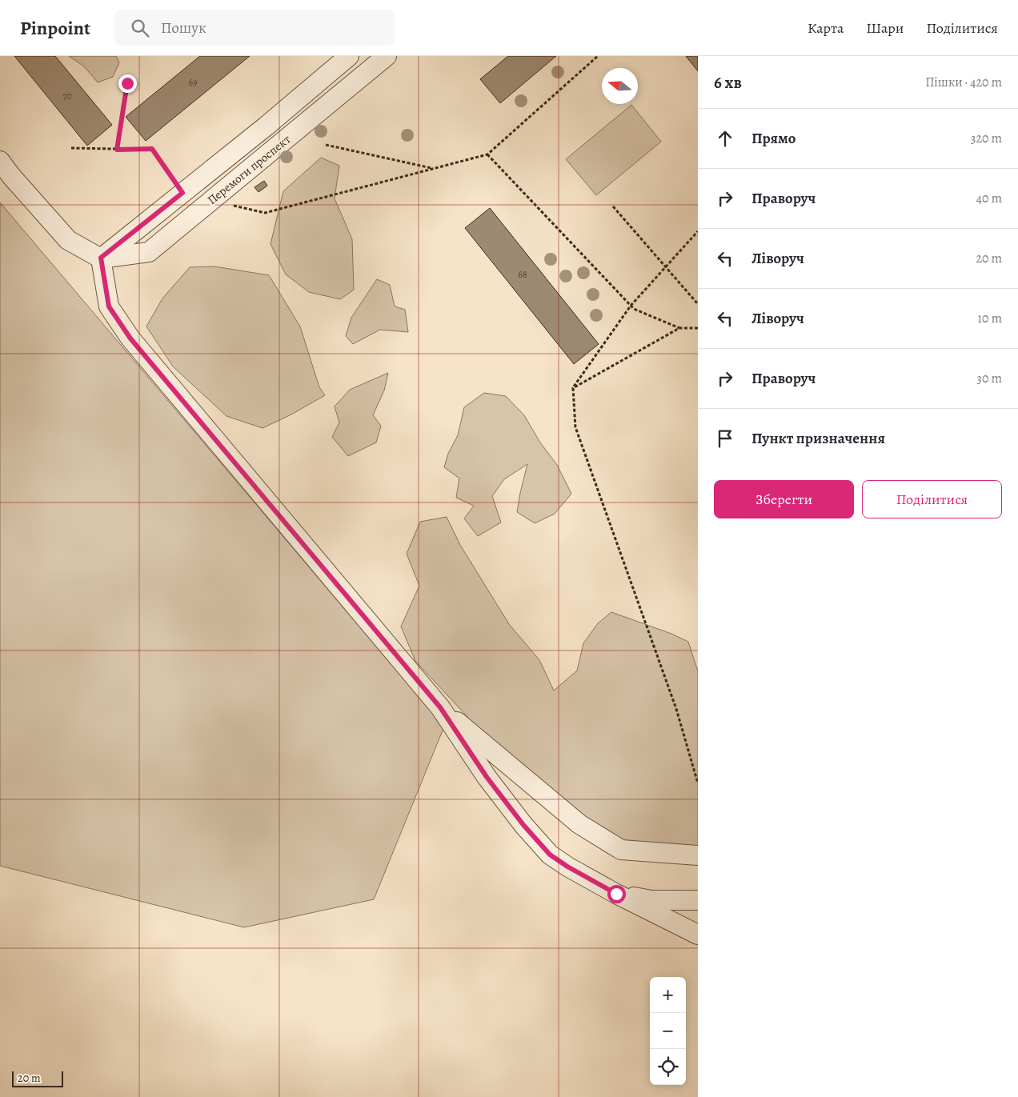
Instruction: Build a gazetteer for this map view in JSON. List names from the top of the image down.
{
  "streets": {
    "street": ["Перемоги проспект"]
  },
  "house_numbers": ["69", "70", "68"],
  "scale_bar": "20 m",
  "north": "left",
  "page": {
    "header": "Pinpoint",
    "search": "Пошук",
    "nav": ["Карта", "Шари", "Поділитися"],
    "heading": ["6 хв", "Пішки · 420 m"],
    "list": [
      ["Прямо", "320 m"],
      ["Праворуч", "40 m"],
      ["Ліворуч", "20 m"],
      ["Ліворуч", "10 m"],
      ["Праворуч", "30 m"],
      "Пункт призначення"
    ],
    "buttons": ["Зберегти", "Поділитися"],
    "map_buttons": ["+", "−"],
    "scale": "20 m"
  }
}
